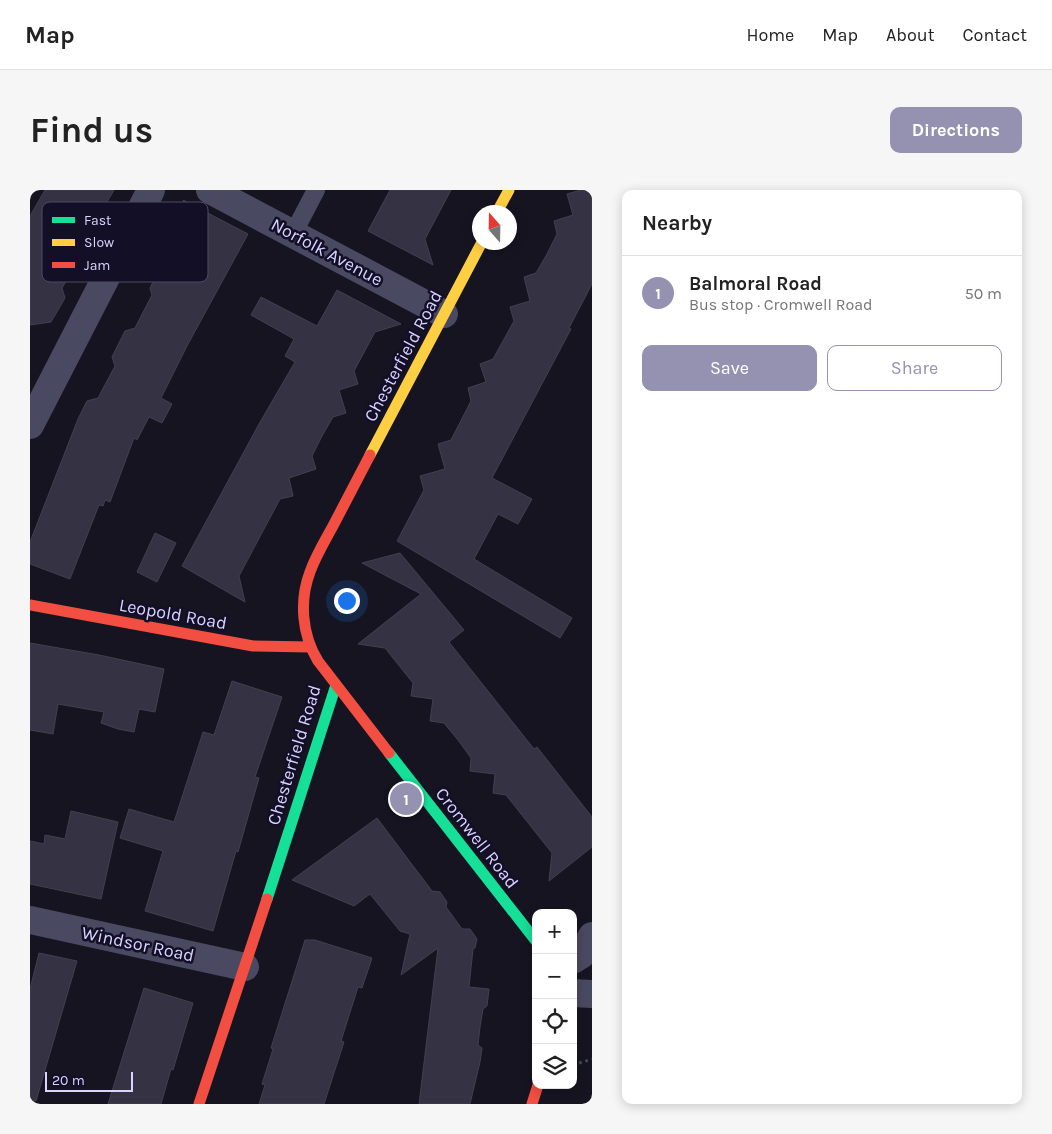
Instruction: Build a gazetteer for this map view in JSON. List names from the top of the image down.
{
  "streets": {
    "street": [
      "Norfolk Avenue",
      "Chesterfield Road",
      "Leopold Road",
      "Cromwell Road",
      "Windsor Road"
    ]
  },
  "crossings": [
    ["Norfolk Avenue", "Chesterfield Road"],
    ["Chesterfield Road", "Leopold Road"],
    ["Chesterfield Road", "Cromwell Road"],
    ["Chesterfield Road", "Windsor Road"]
  ],
  "legend": ["Fast", "Slow", "Jam"],
  "scale_bar": "20 m",
  "north": "top",
  "page": {
    "header": "Map",
    "nav": [
      "Home",
      "Map",
      "About",
      "Contact"
    ],
    "buttons": [
      "Directions",
      ["Save", "Share"]
    ],
    "title": "Find us",
    "heading": "Nearby",
    "list": [
      {
        "mark": "1",
        "name": "Balmoral Road",
        "note": "Bus stop · Cromwell Road",
        "value": "50 m"
      }
    ],
    "pins": "1",
    "map_buttons": ["+", "−"],
    "scale": "20 m"
  }
}
